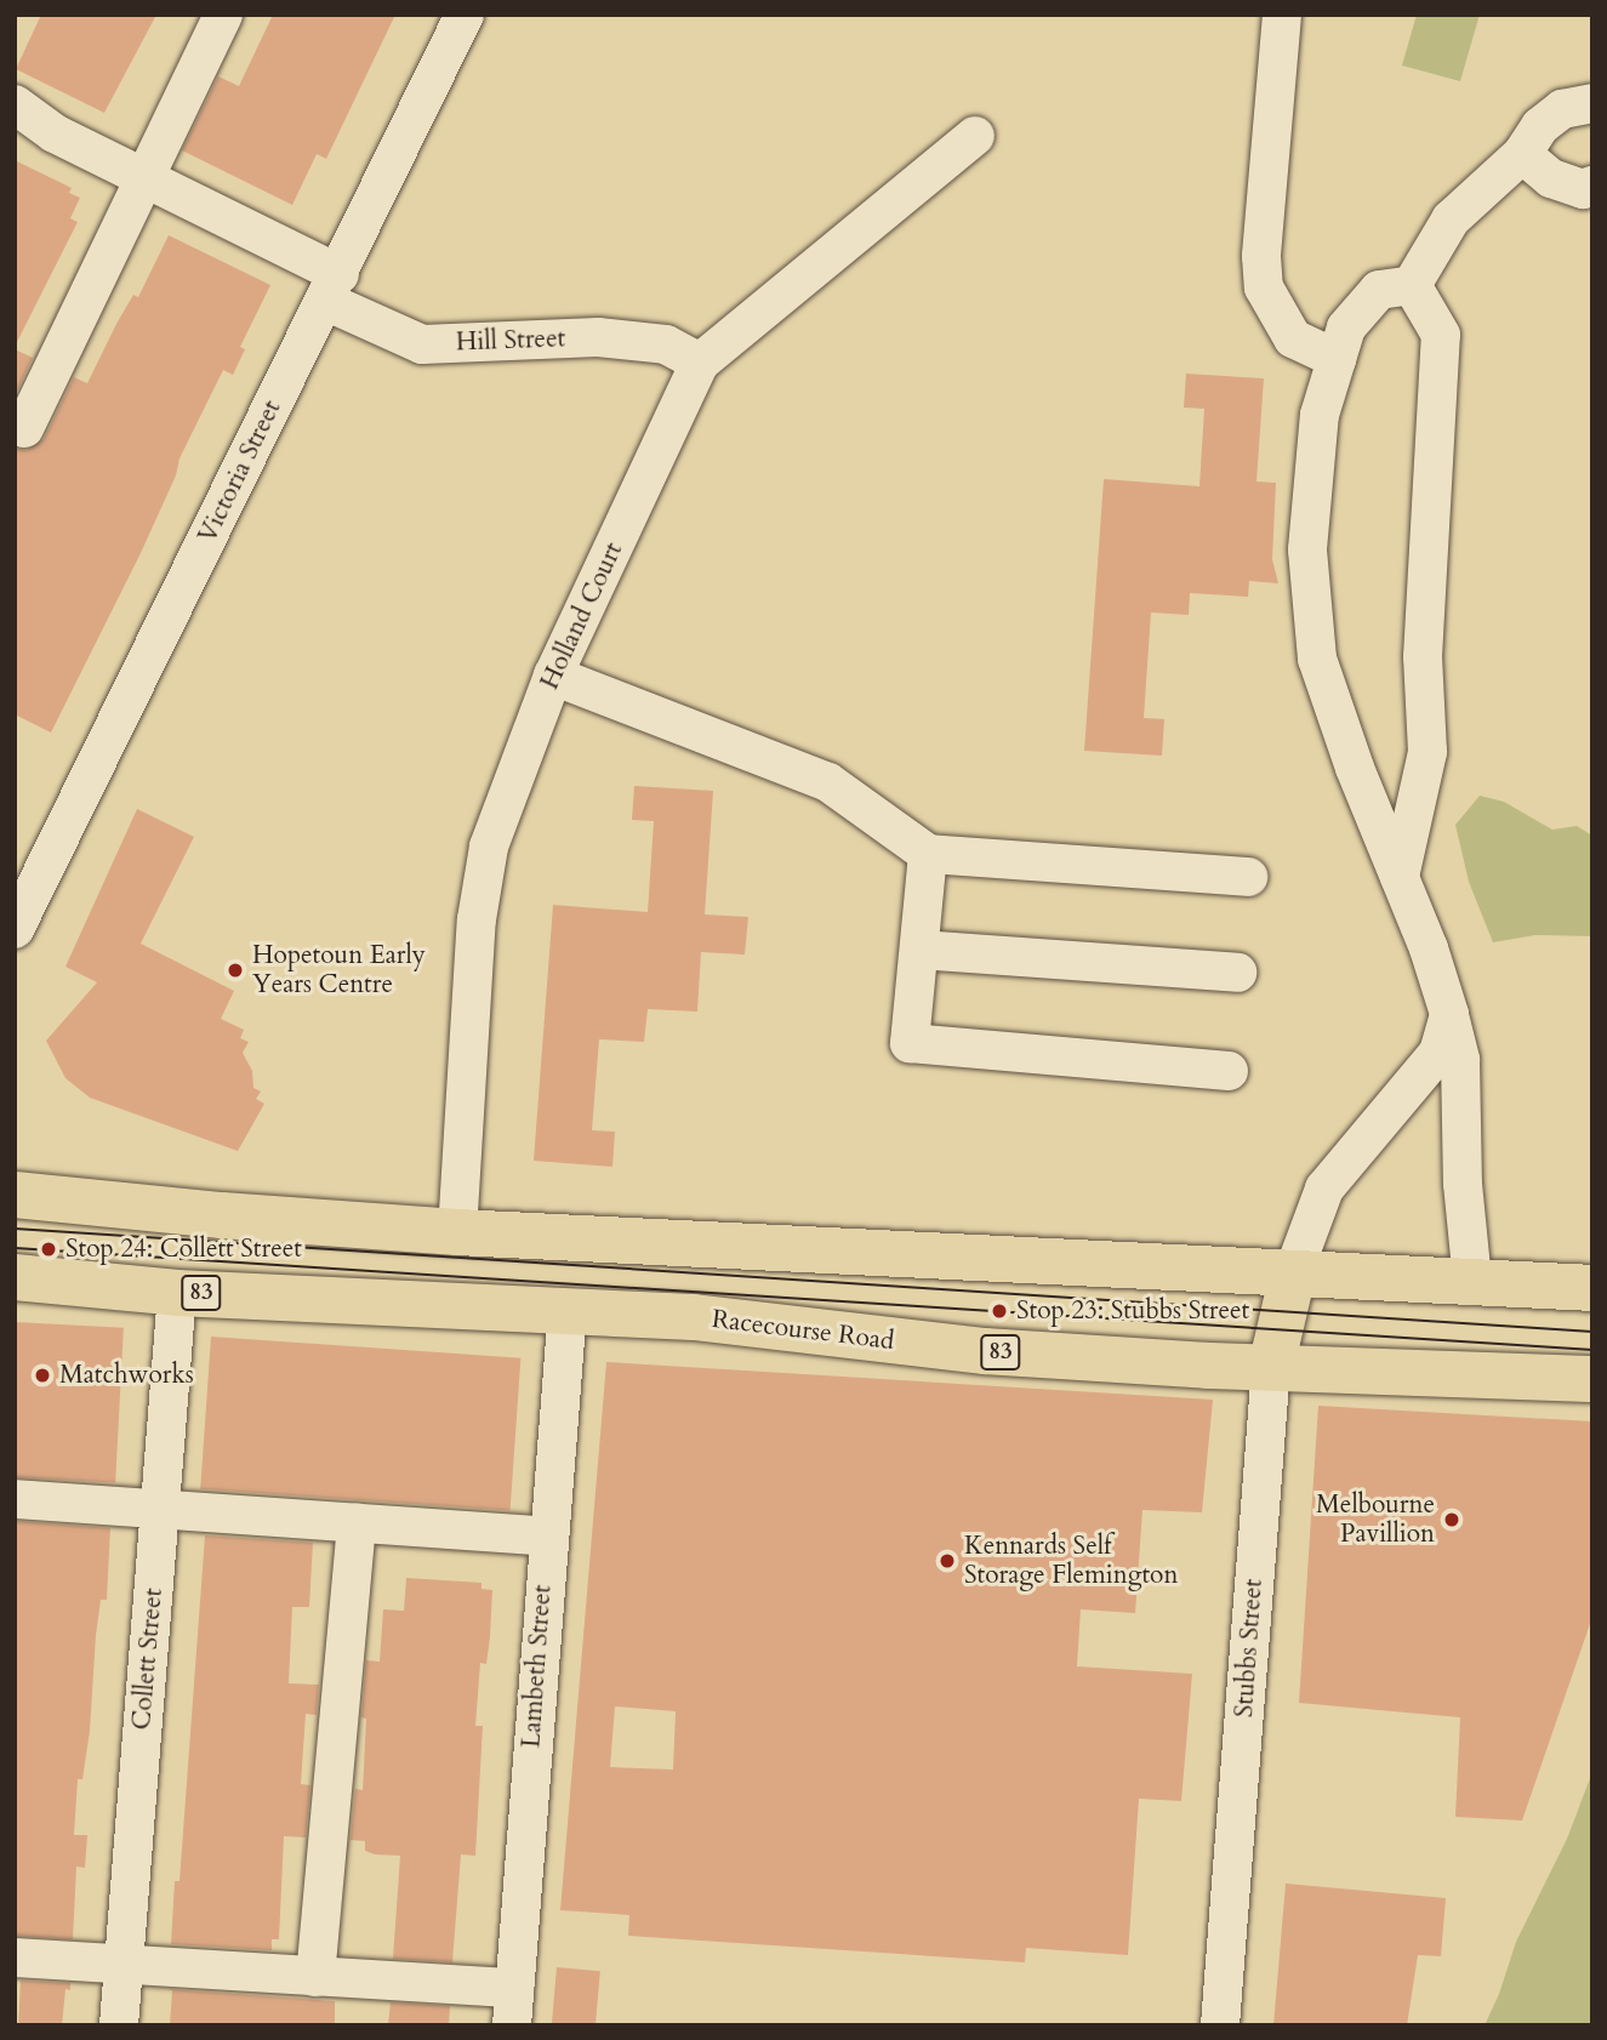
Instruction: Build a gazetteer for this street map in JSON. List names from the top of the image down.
{
  "streets": {
    "highway": ["83", "Racecourse Road", "Stubbs Street"],
    "street": [
      "Hill Street",
      "Victoria Street",
      "Holland Court",
      "Collett Street",
      "Lambeth Street"
    ]
  },
  "crossings": [
    ["Hill Street", "Victoria Street"],
    ["Hill Street", "Holland Court"],
    ["Racecourse Road", "Stubbs Street"],
    ["Racecourse Road", "Collett Street"],
    ["Racecourse Road", "Lambeth Street"]
  ],
  "places": [
    "Hopetoun Early Years Centre",
    "Stop 24: Collett Street",
    "Stop 23: Stubbs Street",
    "Matchworks",
    "Melbourne Pavillion",
    "Kennards Self Storage Flemington"
  ]
}
